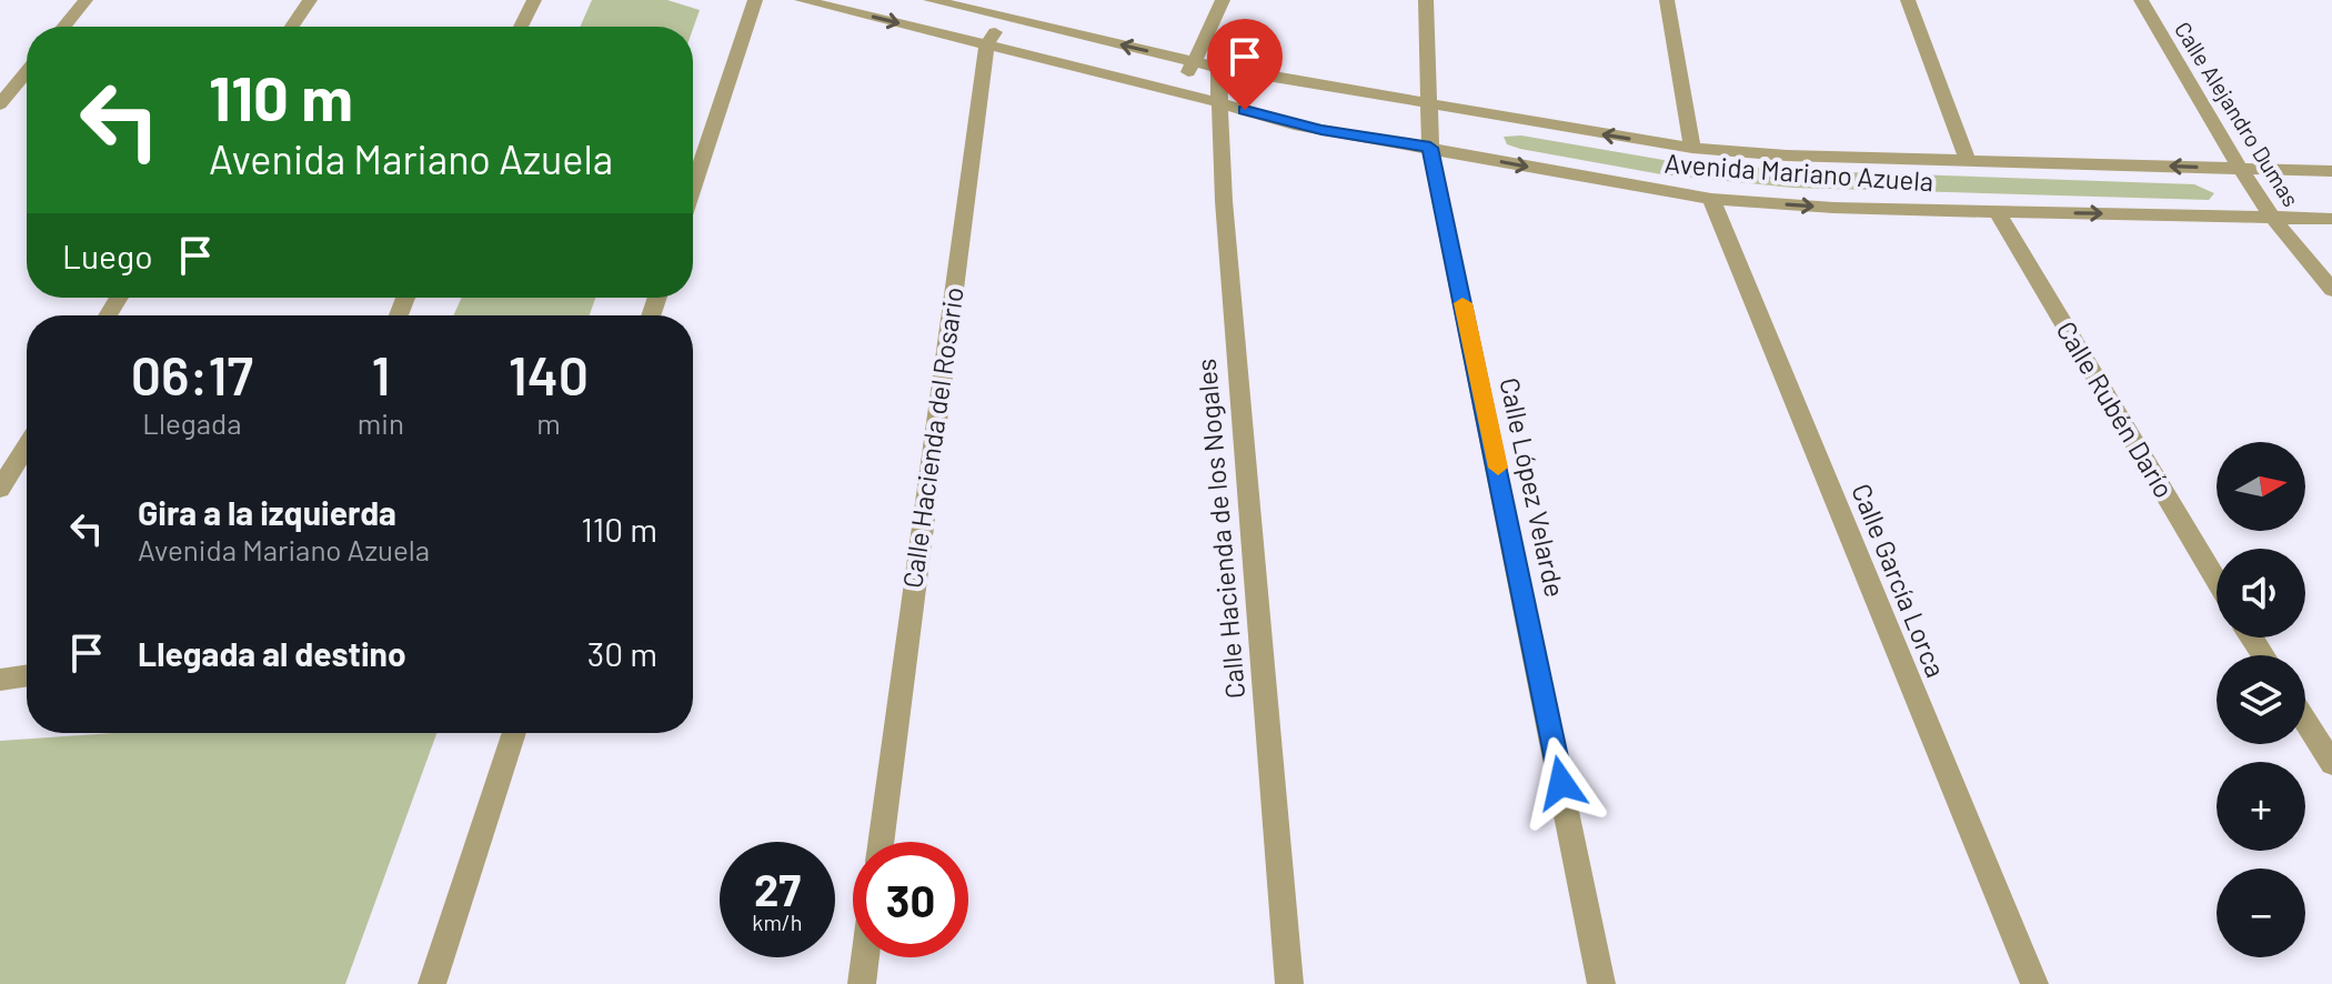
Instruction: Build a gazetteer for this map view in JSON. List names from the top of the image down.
{
  "streets": {
    "street": [
      "Calle Alejandro Dumas",
      "Avenida Mariano Azuela",
      "Calle Rubén Darío",
      "Calle Hacienda del Rosario",
      "Calle López Velarde",
      "Calle Hacienda de los Nogales",
      "Calle García Lorca"
    ]
  },
  "crossings": [
    ["Calle Alejandro Dumas", "Avenida Mariano Azuela"],
    ["Avenida Mariano Azuela", "Calle Rubén Darío"],
    ["Avenida Mariano Azuela", "Calle Hacienda del Rosario"],
    ["Avenida Mariano Azuela", "Calle López Velarde"],
    ["Avenida Mariano Azuela", "Calle Hacienda de los Nogales"],
    ["Avenida Mariano Azuela", "Calle García Lorca"]
  ],
  "north": "right",
  "page": {
    "turn": ["110 m", "Avenida Mariano Azuela"],
    "then": "Luego",
    "eta": [
      "06:17",
      "Llegada",
      "1",
      "min",
      "140",
      "m"
    ],
    "map_buttons": ["+", "−"],
    "list": [
      {
        "name": "Gira a la izquierda",
        "note": "Avenida Mariano Azuela",
        "value": "110 m"
      },
      {
        "name": "Llegada al destino",
        "value": "30 m"
      }
    ],
    "speed": "27 km/h",
    "limit": "30"
  }
}
